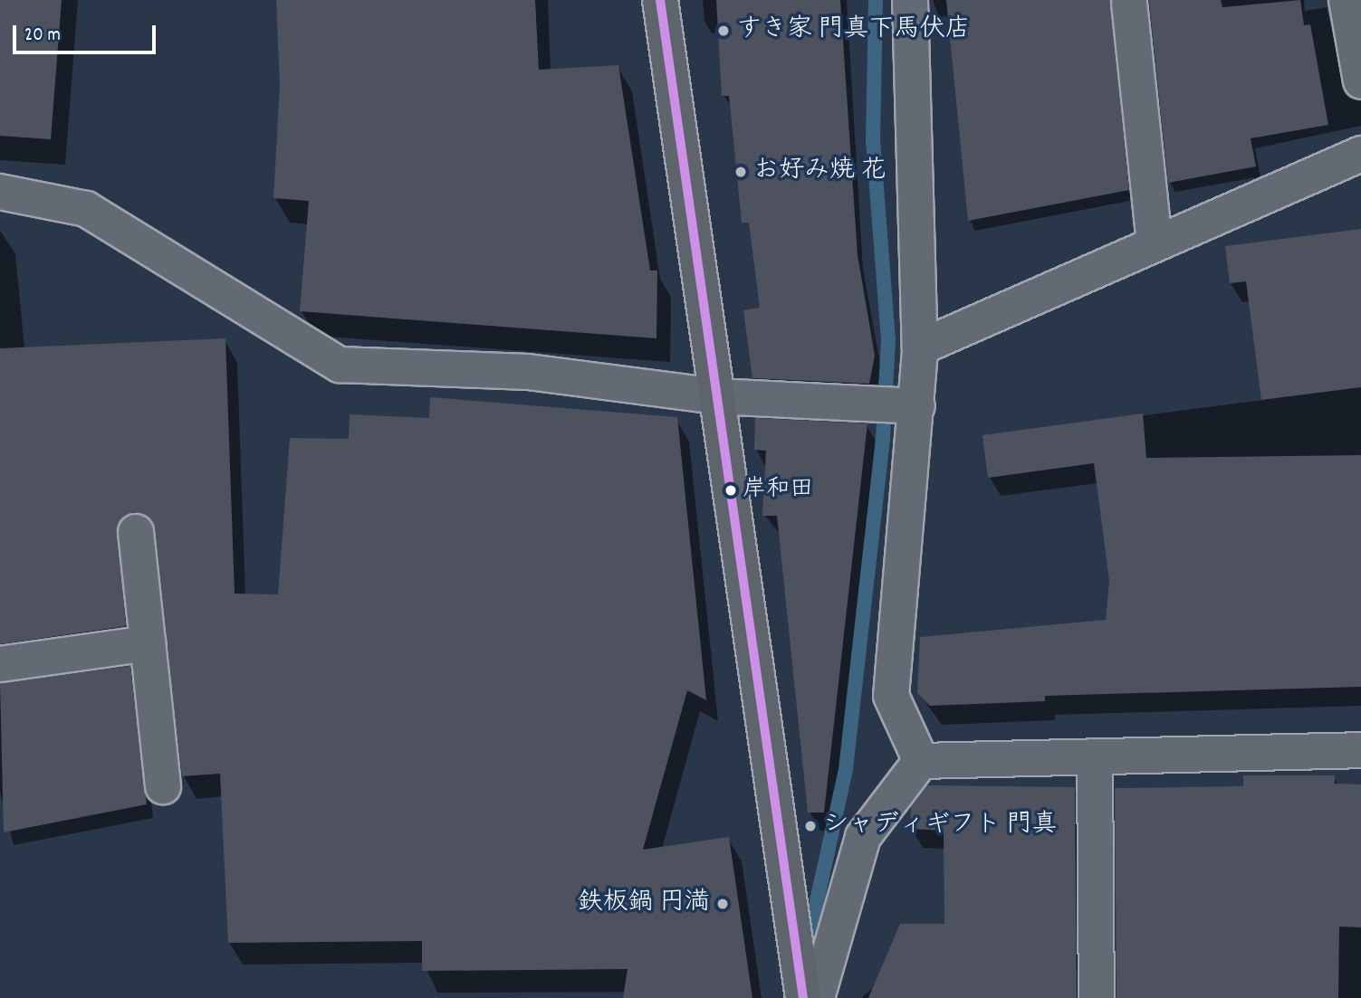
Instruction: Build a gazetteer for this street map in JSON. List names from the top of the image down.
{
  "places": [
    "すき家 門真下馬伏店",
    "お好み焼 花",
    "岸和田",
    "シャディギフト 門真",
    "鉄板鍋 円満"
  ],
  "scale_bar": "20 m"
}
